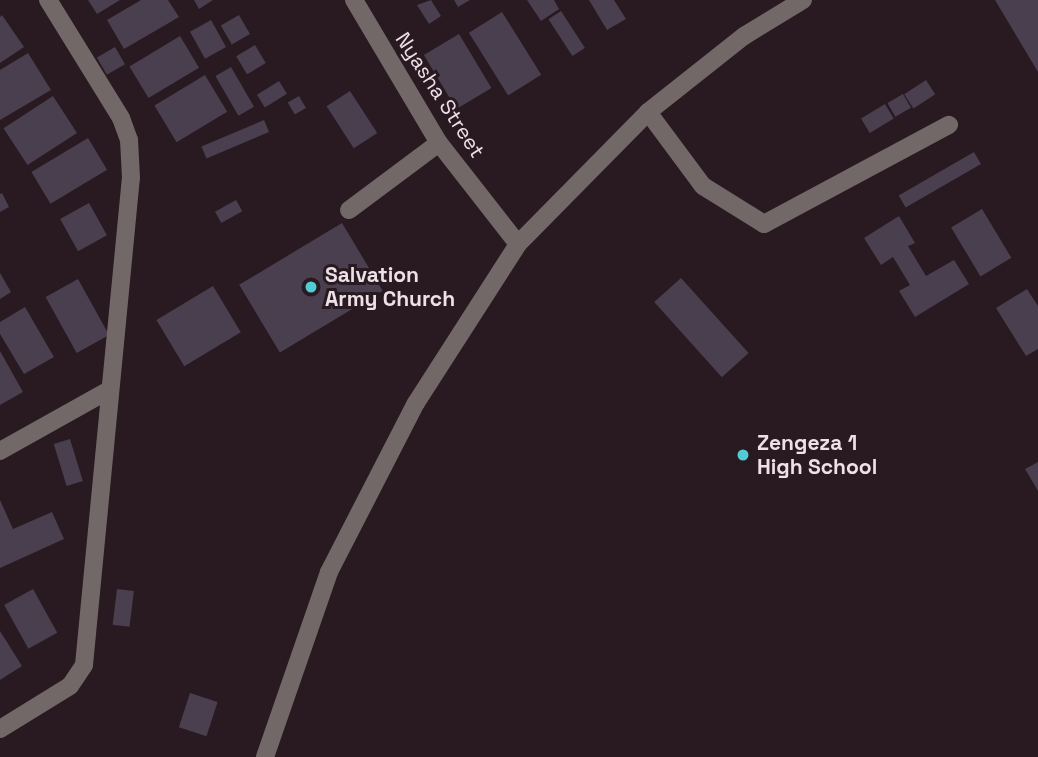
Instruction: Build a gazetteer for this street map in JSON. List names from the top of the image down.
{
  "streets": {
    "street": ["Nyasha Street"]
  },
  "places": ["Salvation Army Church", "Zengeza 1 High School"]
}
